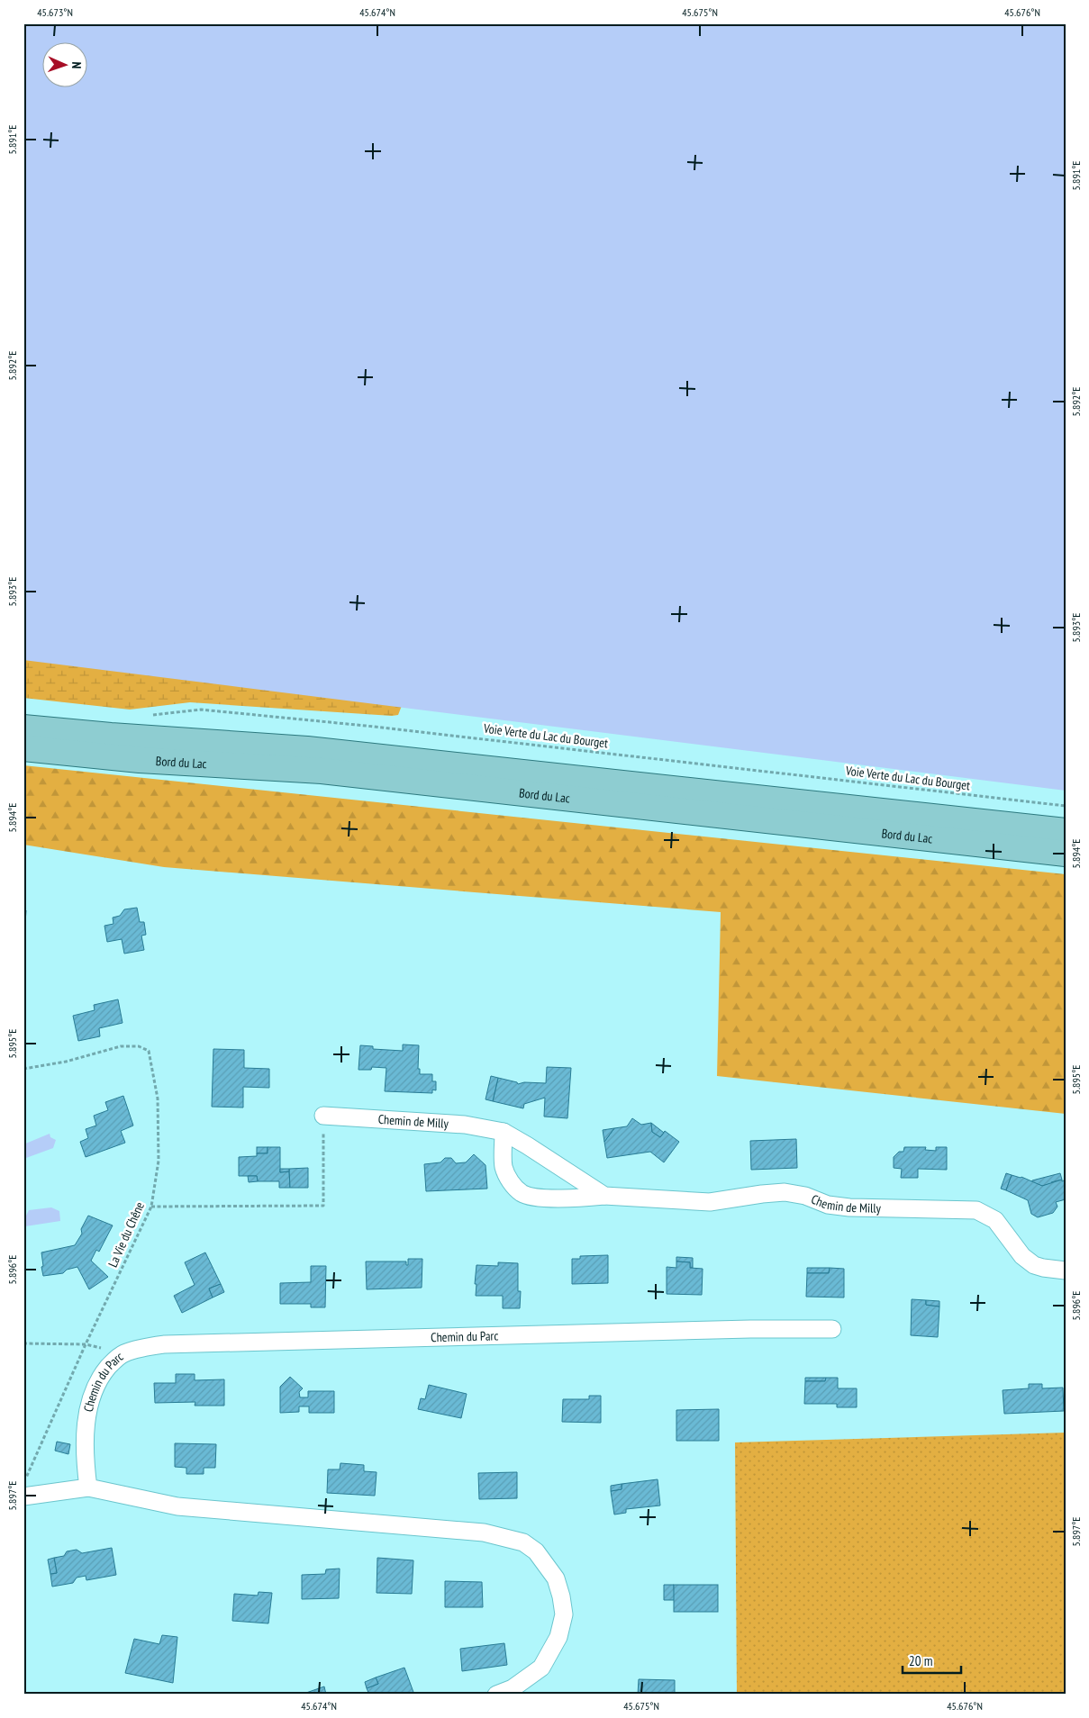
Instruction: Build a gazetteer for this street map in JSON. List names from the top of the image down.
{
  "streets": {
    "main road": ["Bord du Lac"],
    "street": ["Chemin de Milly", "Chemin du Parc"],
    "path": ["Voie Verte du Lac du Bourget", "La Vie du Chêne"]
  },
  "scale_bar": "20 m",
  "north": "right",
  "coordinates": [
    "45.673°N",
    "45.674°N",
    "45.675°N",
    "45.676°N",
    "5.891°E",
    "5.892°E",
    "5.893°E",
    "5.894°E",
    "5.895°E",
    "5.896°E",
    "5.897°E"
  ]
}
